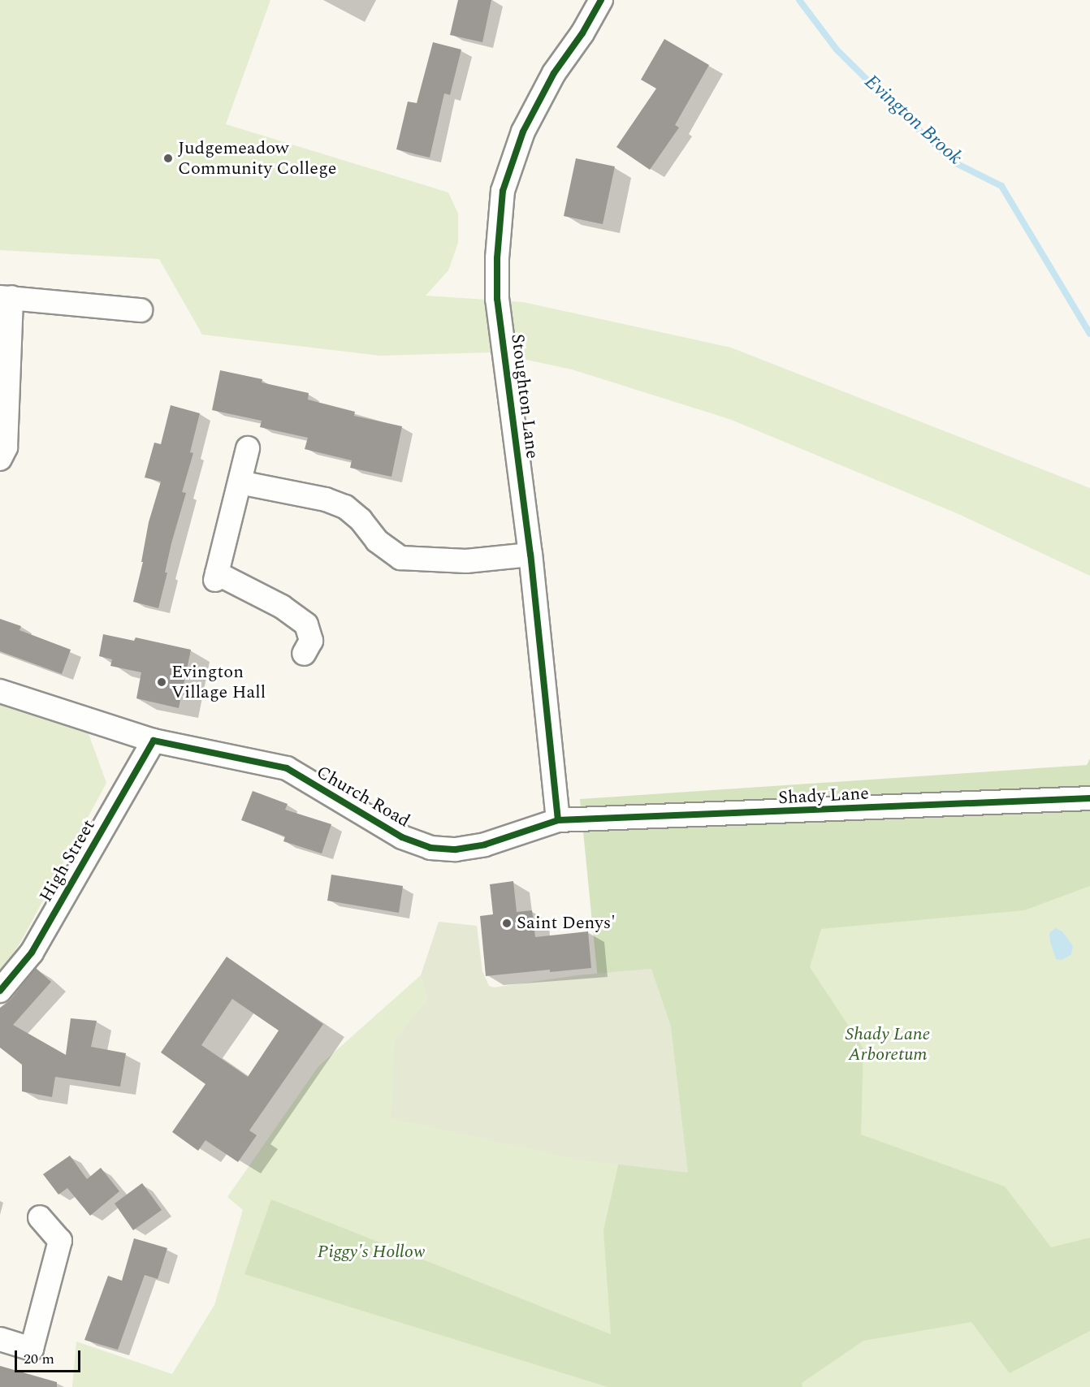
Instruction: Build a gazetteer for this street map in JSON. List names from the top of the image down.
{
  "streets": {
    "street": [
      "Stoughton Lane",
      "Shady Lane",
      "Church Road",
      "High Street"
    ]
  },
  "crossings": [
    ["Stoughton Lane", "Shady Lane"],
    ["Stoughton Lane", "Church Road"],
    ["Shady Lane", "Church Road"],
    ["Church Road", "High Street"]
  ],
  "water": ["Evington Brook"],
  "parks": ["Shady Lane Arboretum", "Piggy's Hollow"],
  "places": ["Judgemeadow Community College", "Evington Village Hall", "Saint Denys'"],
  "scale_bar": "20 m"
}
